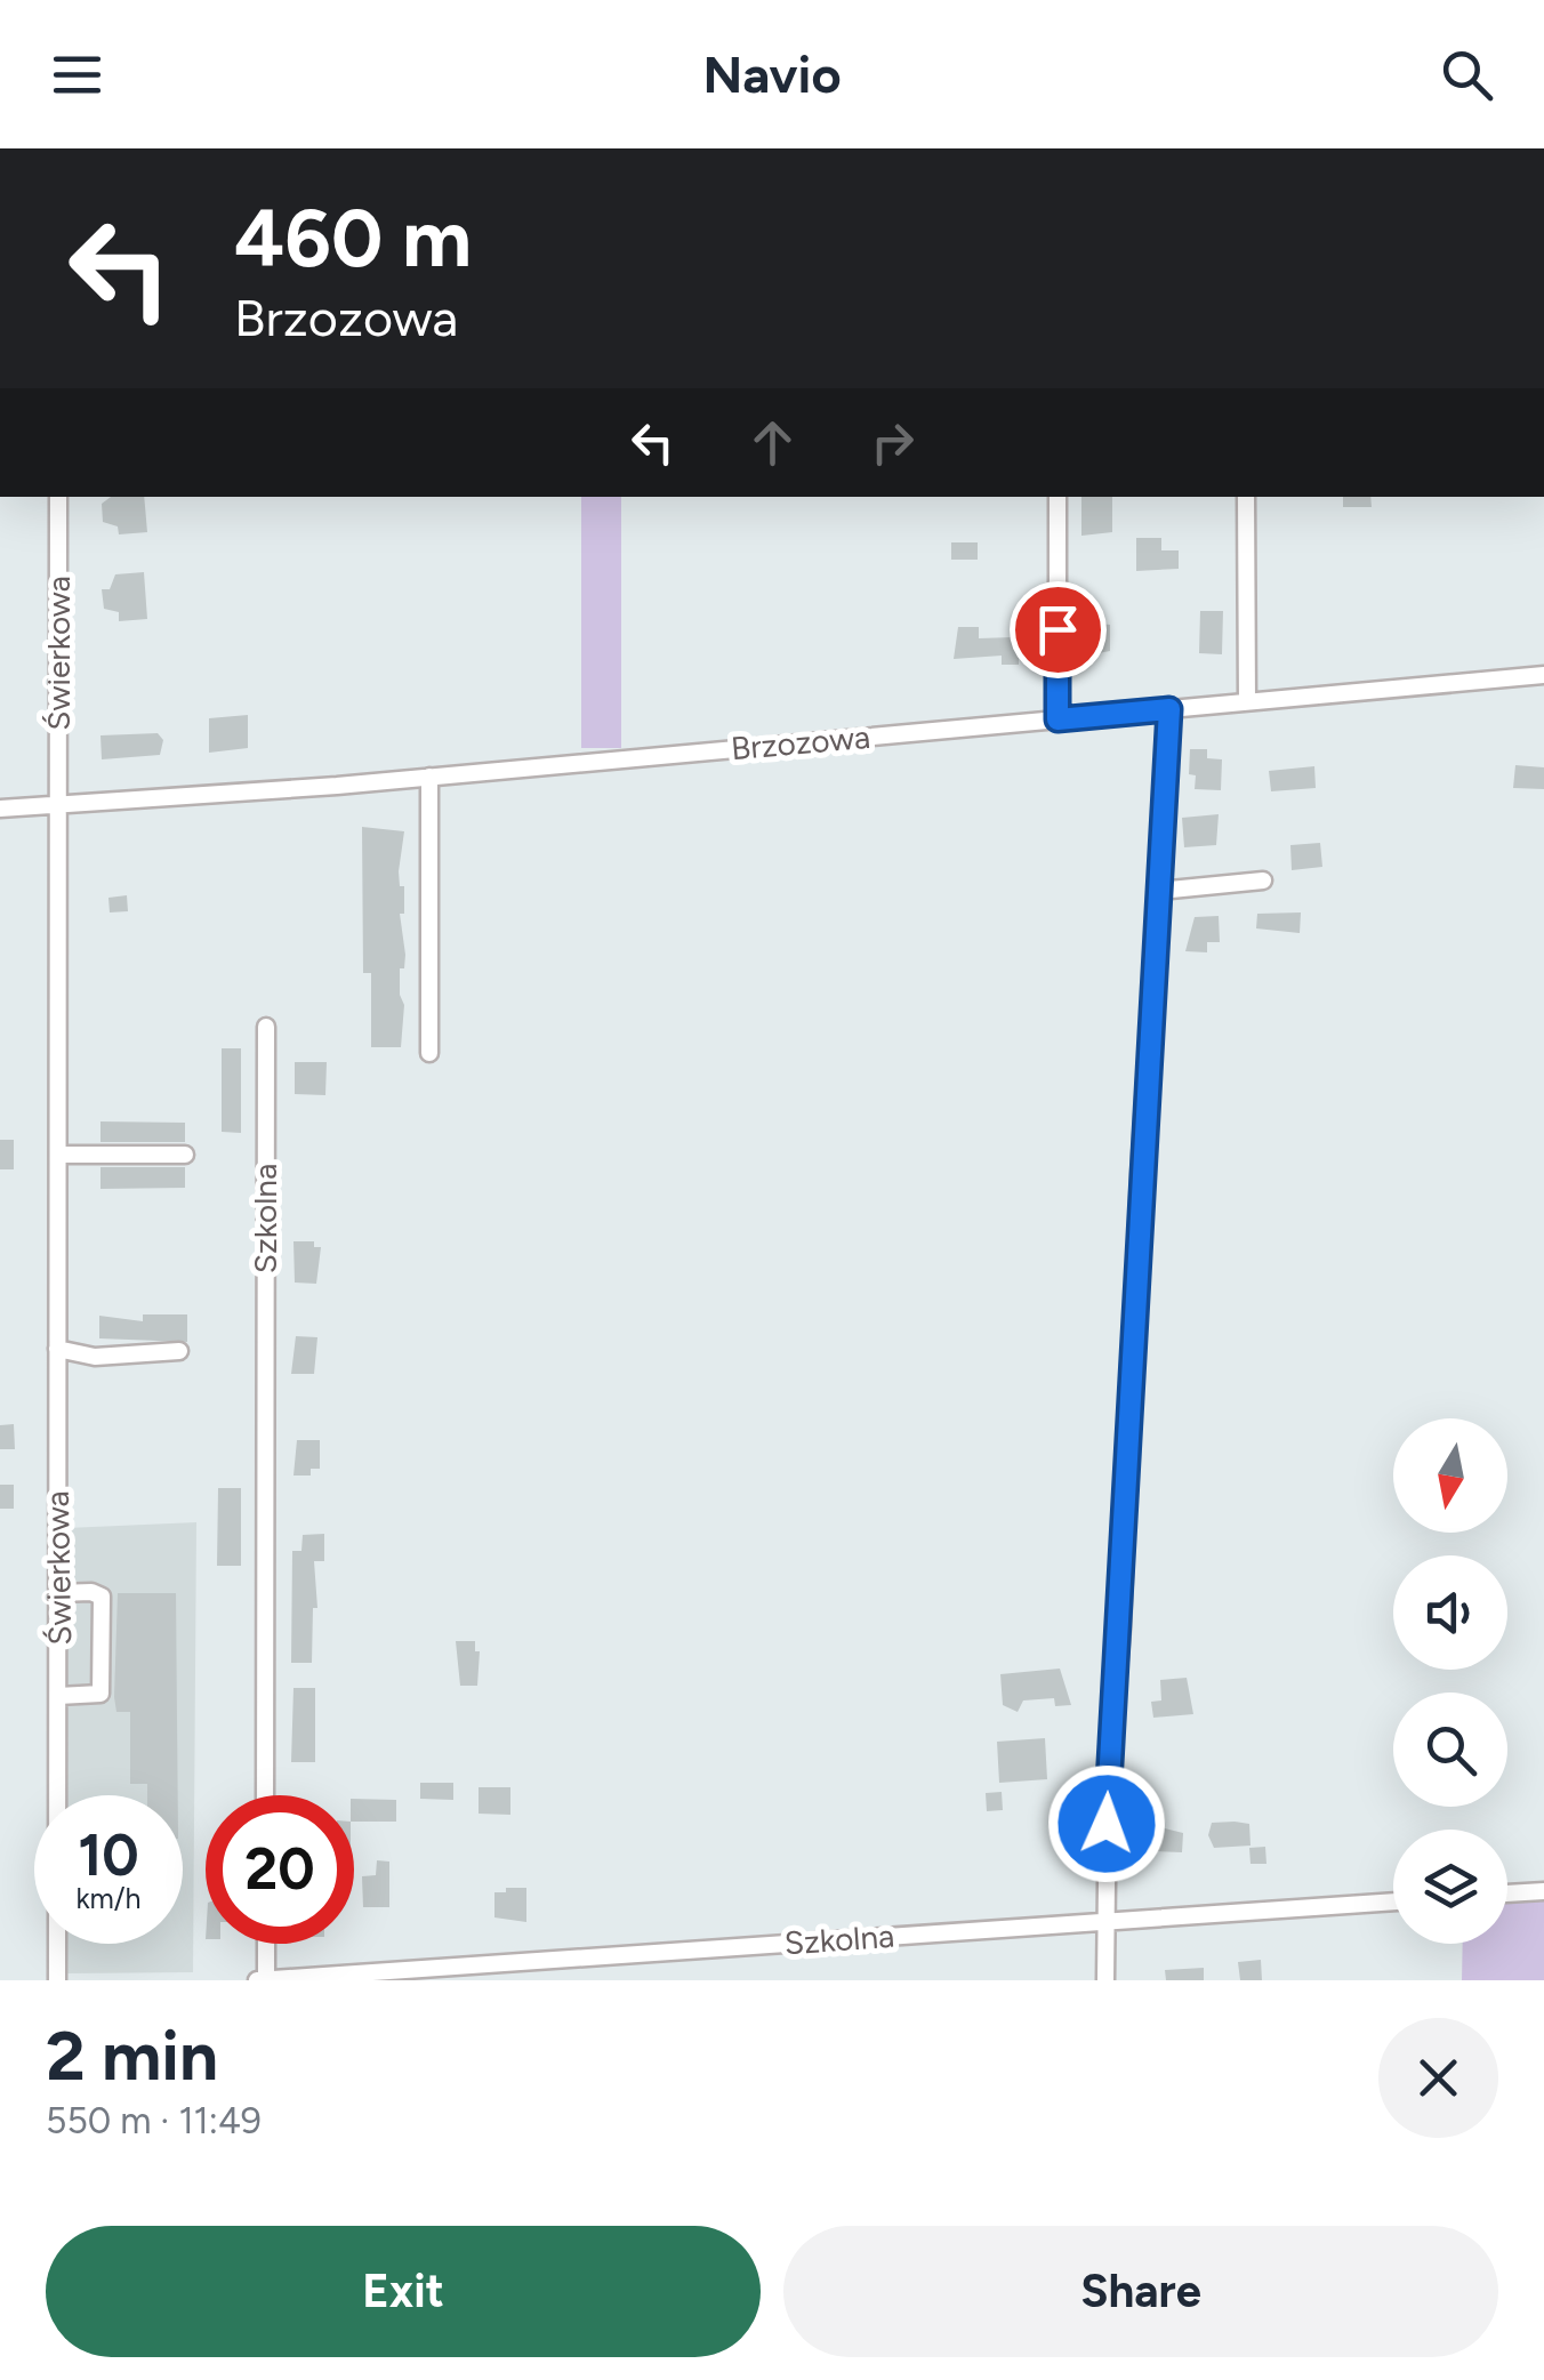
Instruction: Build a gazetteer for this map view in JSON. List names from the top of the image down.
{
  "streets": {
    "street": ["Świerkowa", "Brzozowa", "Szkolna"]
  },
  "crossings": [
    ["Świerkowa", "Brzozowa"]
  ],
  "north": "bottom",
  "page": {
    "header": "Navio",
    "turn": ["460 m", "Brzozowa"],
    "speed": "10 km/h",
    "limit": "20",
    "heading": ["2 min", "550 m · 11:49"],
    "buttons": ["Exit", "Share"]
  }
}
